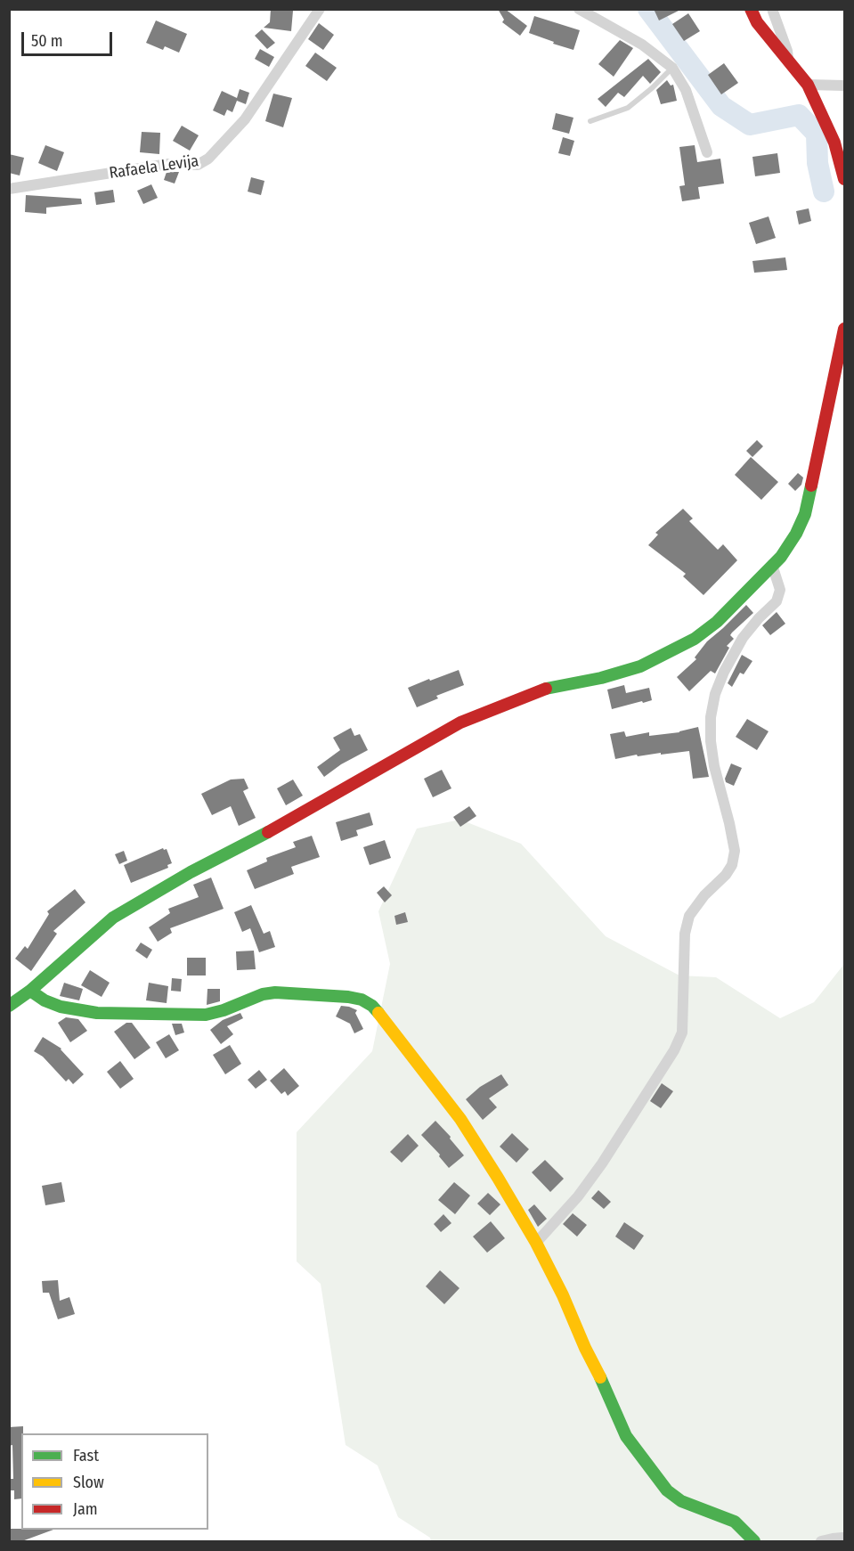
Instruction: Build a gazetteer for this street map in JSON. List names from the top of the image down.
{
  "streets": {
    "street": ["Rafaela Levija"]
  },
  "legend": ["Fast", "Slow", "Jam"],
  "scale_bar": "50 m"
}
